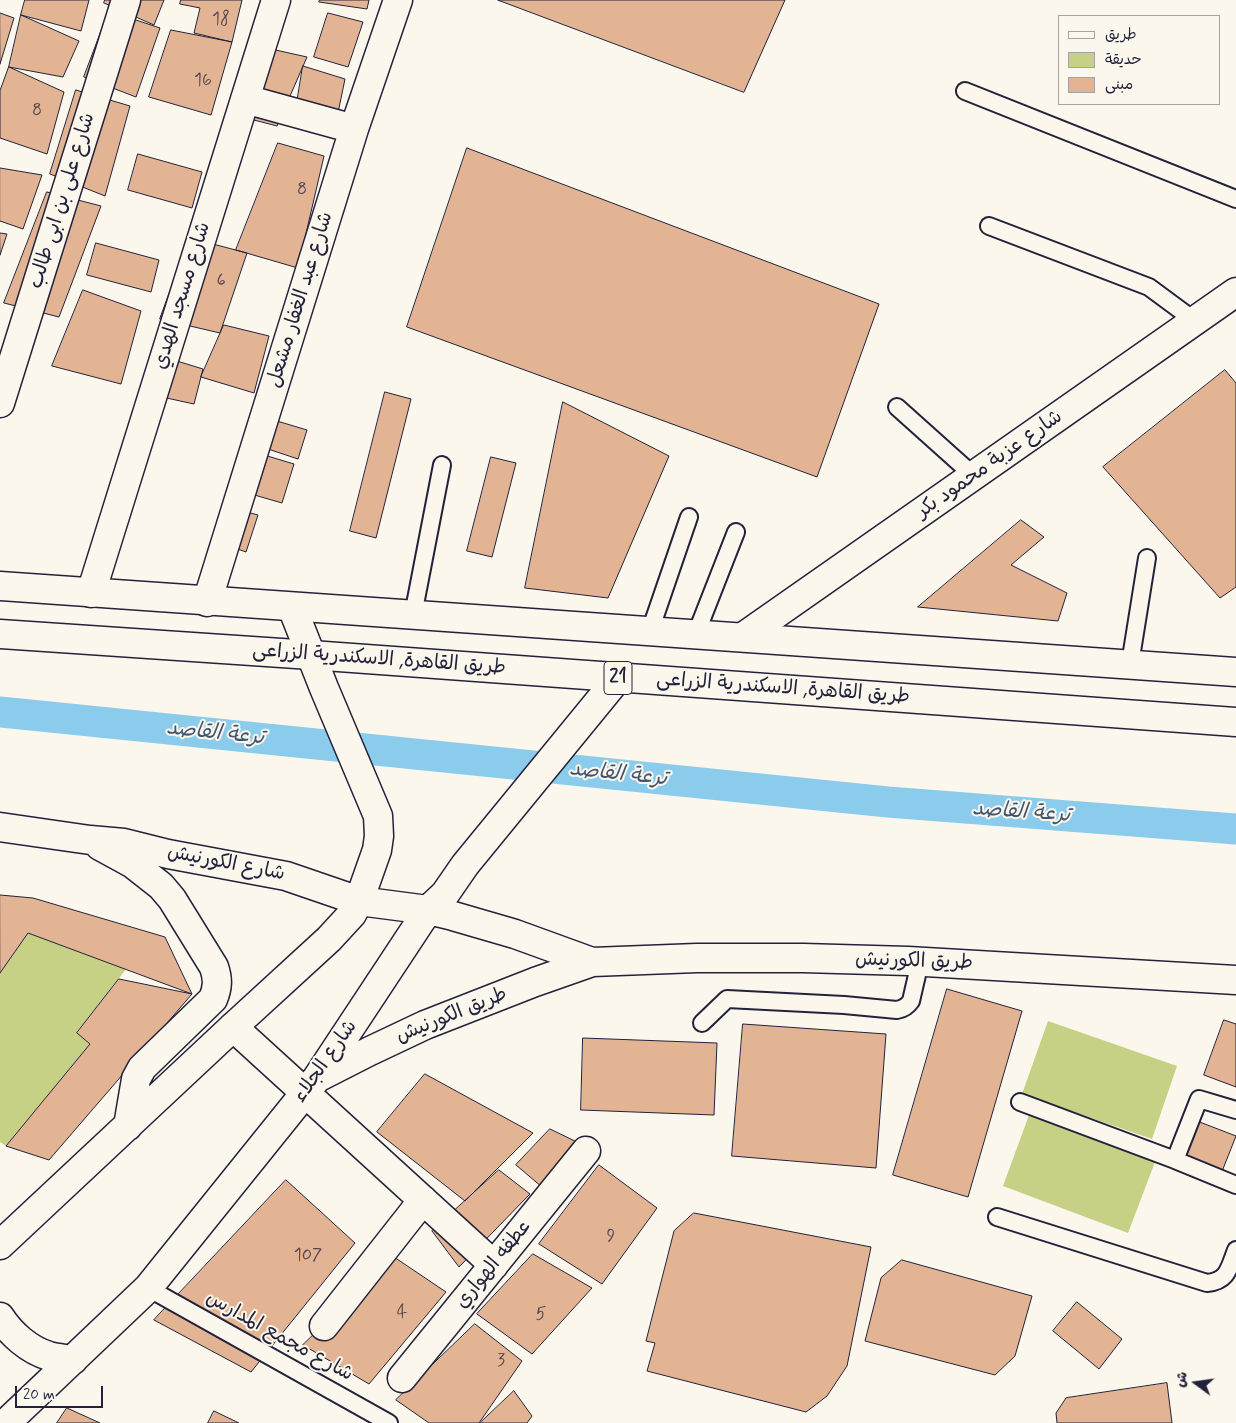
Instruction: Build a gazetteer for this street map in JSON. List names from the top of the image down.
{
  "streets": {
    "main road": [
      "شارع على بن ابى طالب",
      "شارع مسجد الهدي",
      "شارع عبد الغفار مشعل",
      "شارع عزبة محمود بكر",
      "طريق القاهرة, الاسكندرية الزراعى",
      "21",
      "شارع الكورنيش",
      "طريق الكورنيش",
      "شارع الجلاء",
      "عطفه الهواري"
    ],
    "lane": ["شارع مجمع المدارس"]
  },
  "crossings": [
    ["طريق القاهرة, الاسكندرية الزراعى", "شارع الجلاء"],
    ["شارع الكورنيش", "طريق الكورنيش"],
    ["شارع الكورنيش", "شارع الجلاء"],
    ["طريق الكورنيش", "شارع الجلاء"],
    ["شارع الجلاء", "شارع مجمع المدارس"]
  ],
  "water": ["ترعة القاصد"],
  "house_numbers": [
    "18",
    "16",
    "8",
    "8",
    "6",
    "9",
    "107",
    "4",
    "5",
    "3"
  ],
  "legend": ["طريق", "حديقة", "مبنى"],
  "scale_bar": "20 m",
  "north": "left"
}
